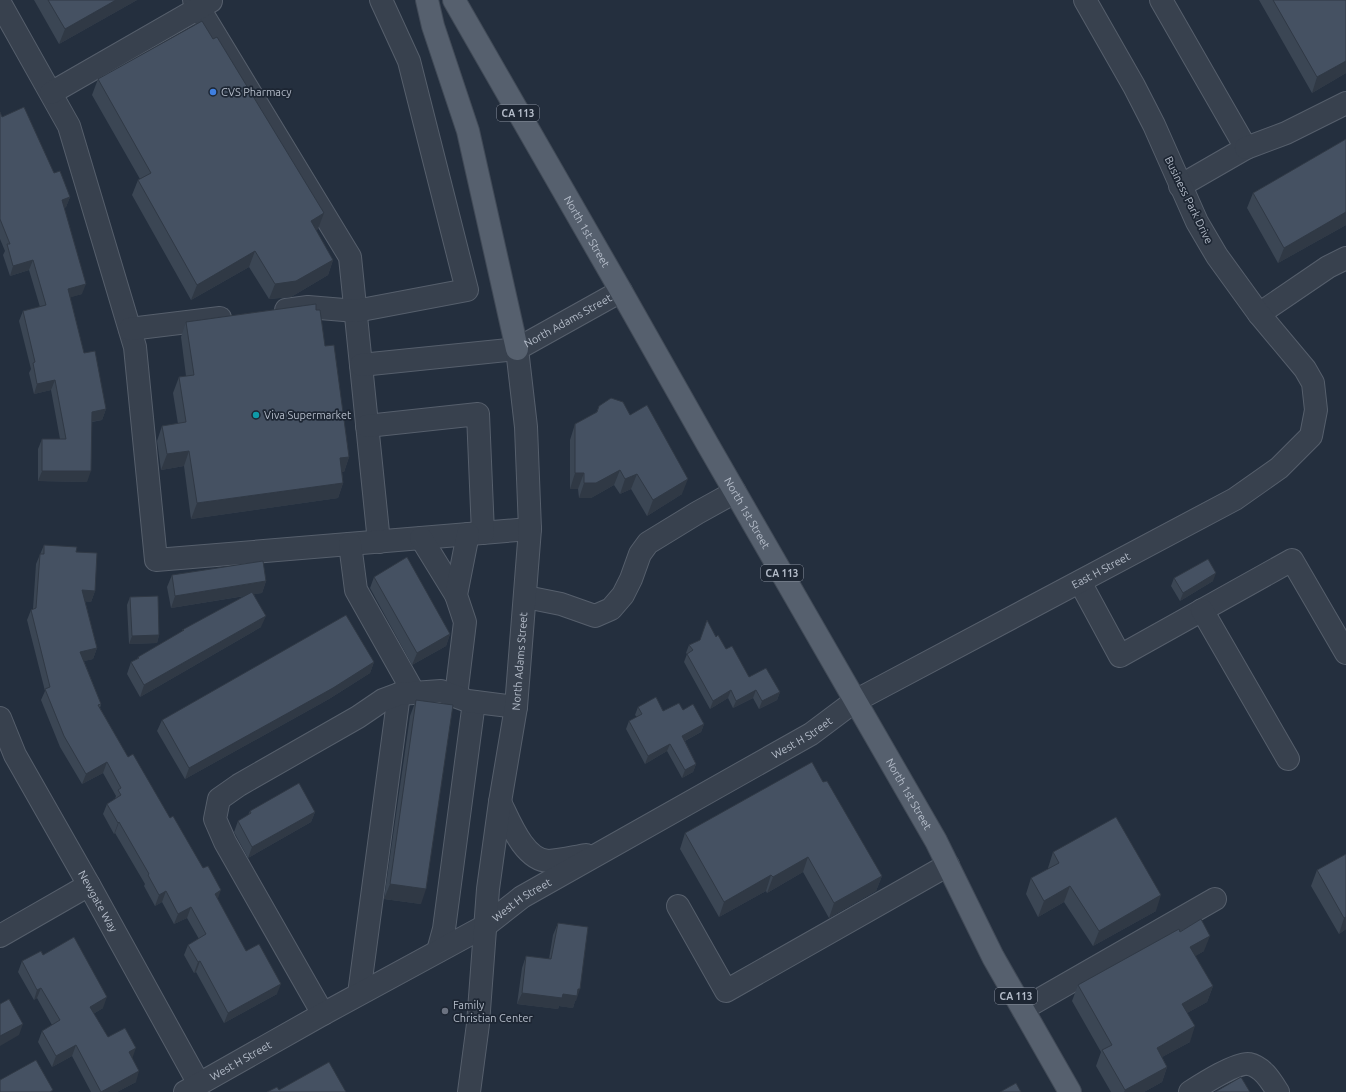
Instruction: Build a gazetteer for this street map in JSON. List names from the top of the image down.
{
  "streets": {
    "main road": ["CA 113", "North 1st Street"],
    "street": [
      "Business Park Drive",
      "North Adams Street",
      "East H Street",
      "West H Street",
      "Newgate Way"
    ]
  },
  "crossings": [
    ["Business Park Drive", "East H Street"],
    ["North 1st Street", "North Adams Street"],
    ["North 1st Street", "East H Street"],
    ["North 1st Street", "West H Street"],
    ["North Adams Street", "West H Street"],
    ["East H Street", "West H Street"],
    ["West H Street", "Newgate Way"]
  ],
  "places": ["CVS Pharmacy", "Viva Supermarket", "Family Christian Center"]
}
